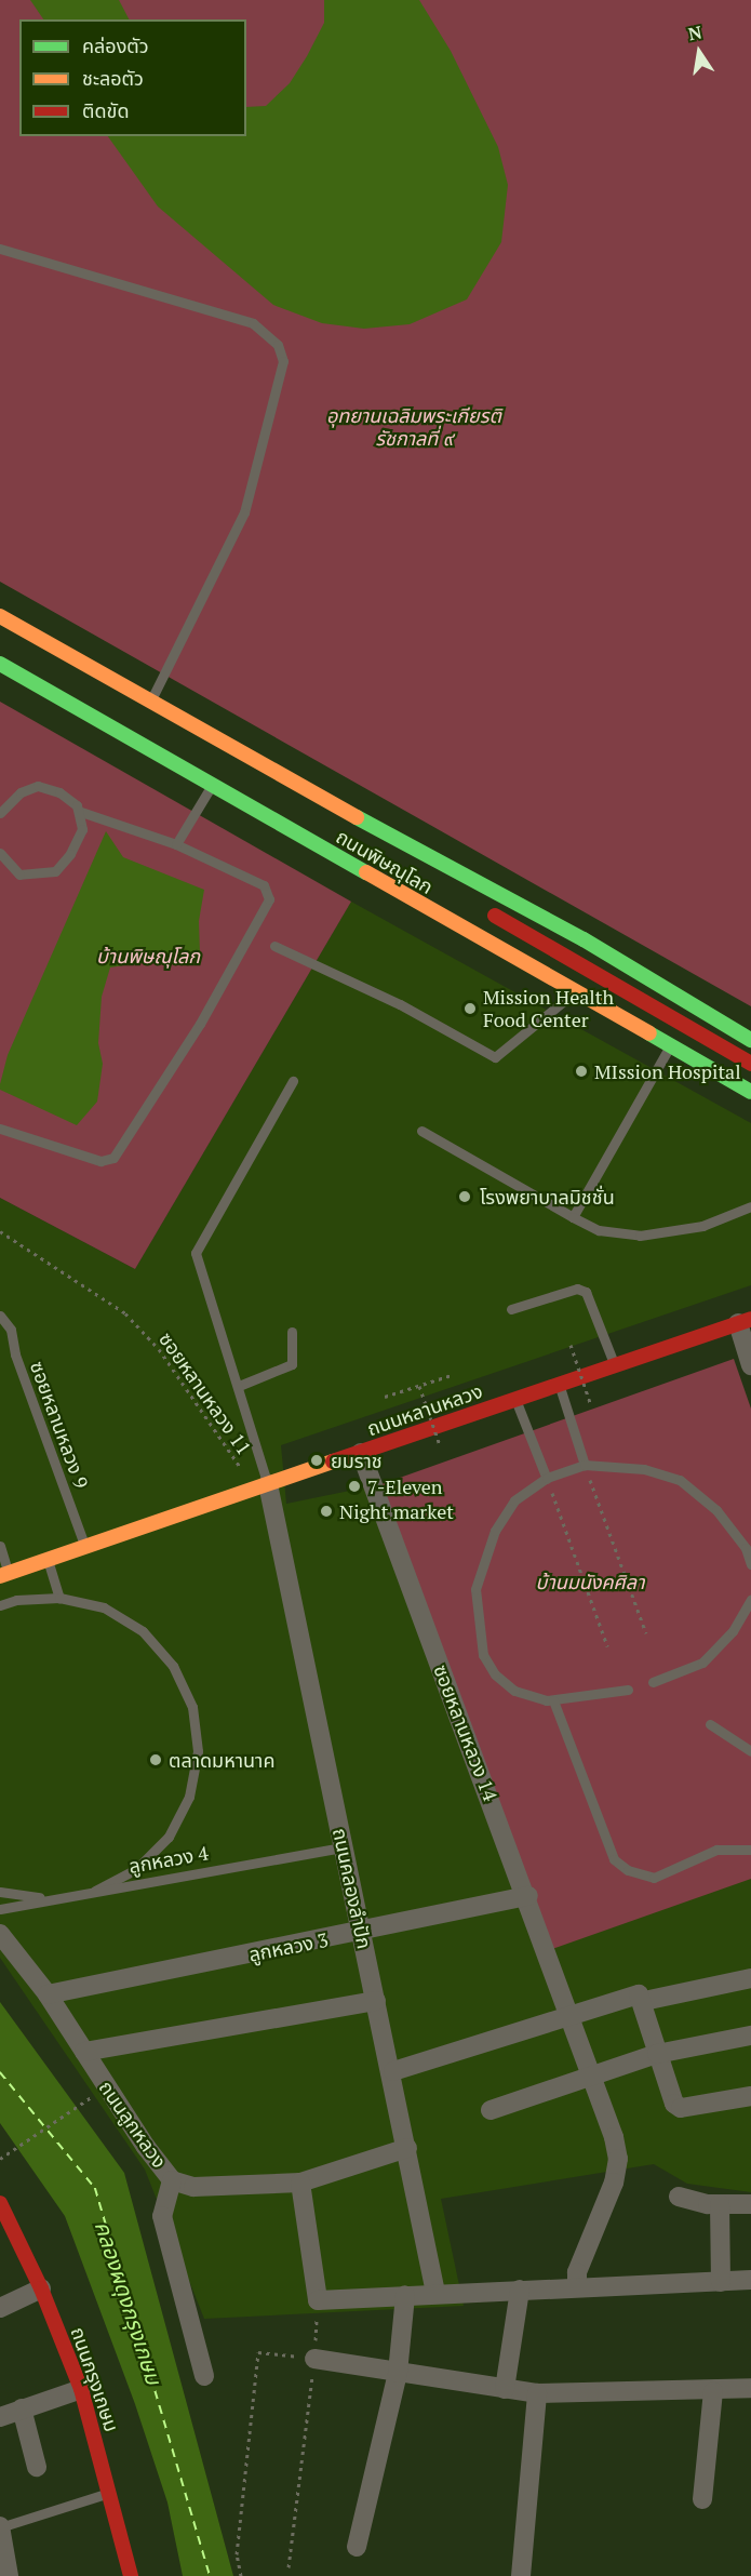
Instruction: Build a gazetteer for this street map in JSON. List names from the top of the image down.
{
  "streets": {
    "main road": ["ถนนพิษณุโลก", "ถนนหลานหลวง", "ถนนกรุงเกษม"],
    "street": [
      "ซอยหลานหลวง 14",
      "ถนนคลองลำปัก",
      "ลูกหลวง 3",
      "ถนนลูกหลวง"
    ],
    "lane": ["ซอยหลานหลวง 9", "ลูกหลวง 4"],
    "path": ["ซอยหลานหลวง 11"]
  },
  "crossings": [
    ["ซอยหลานหลวง 11", "ถนนหลานหลวง"],
    ["ซอยหลานหลวง 11", "ถนนคลองลำปัก"],
    ["ถนนหลานหลวง", "ซอยหลานหลวง 9"],
    ["ถนนหลานหลวง", "ซอยหลานหลวง 14"],
    ["ถนนหลานหลวง", "ถนนคลองลำปัก"],
    ["ซอยหลานหลวง 14", "ลูกหลวง 3"],
    ["ลูกหลวง 4", "ถนนคลองลำปัก"],
    ["ถนนคลองลำปัก", "ลูกหลวง 3"],
    ["ถนนคลองลำปัก", "ถนนลูกหลวง"],
    ["ลูกหลวง 3", "ถนนลูกหลวง"]
  ],
  "water": ["คลองผดุงกรุงเกษม"],
  "parks": ["อุทยานเฉลิมพระเกียรติ รัชกาลที่ ๙", "บ้านพิษณุโลก", "บ้านมนังคศิลา"],
  "places": [
    "Mission Health Food Center",
    "MIssion Hospital",
    "โรงพยาบาลมิชชั่น",
    "ยมราช",
    "7-Eleven",
    "Night market",
    "ตลาดมหานาค"
  ],
  "legend": ["คล่องตัว", "ชะลอตัว", "ติดขัด"],
  "north": "top"
}
